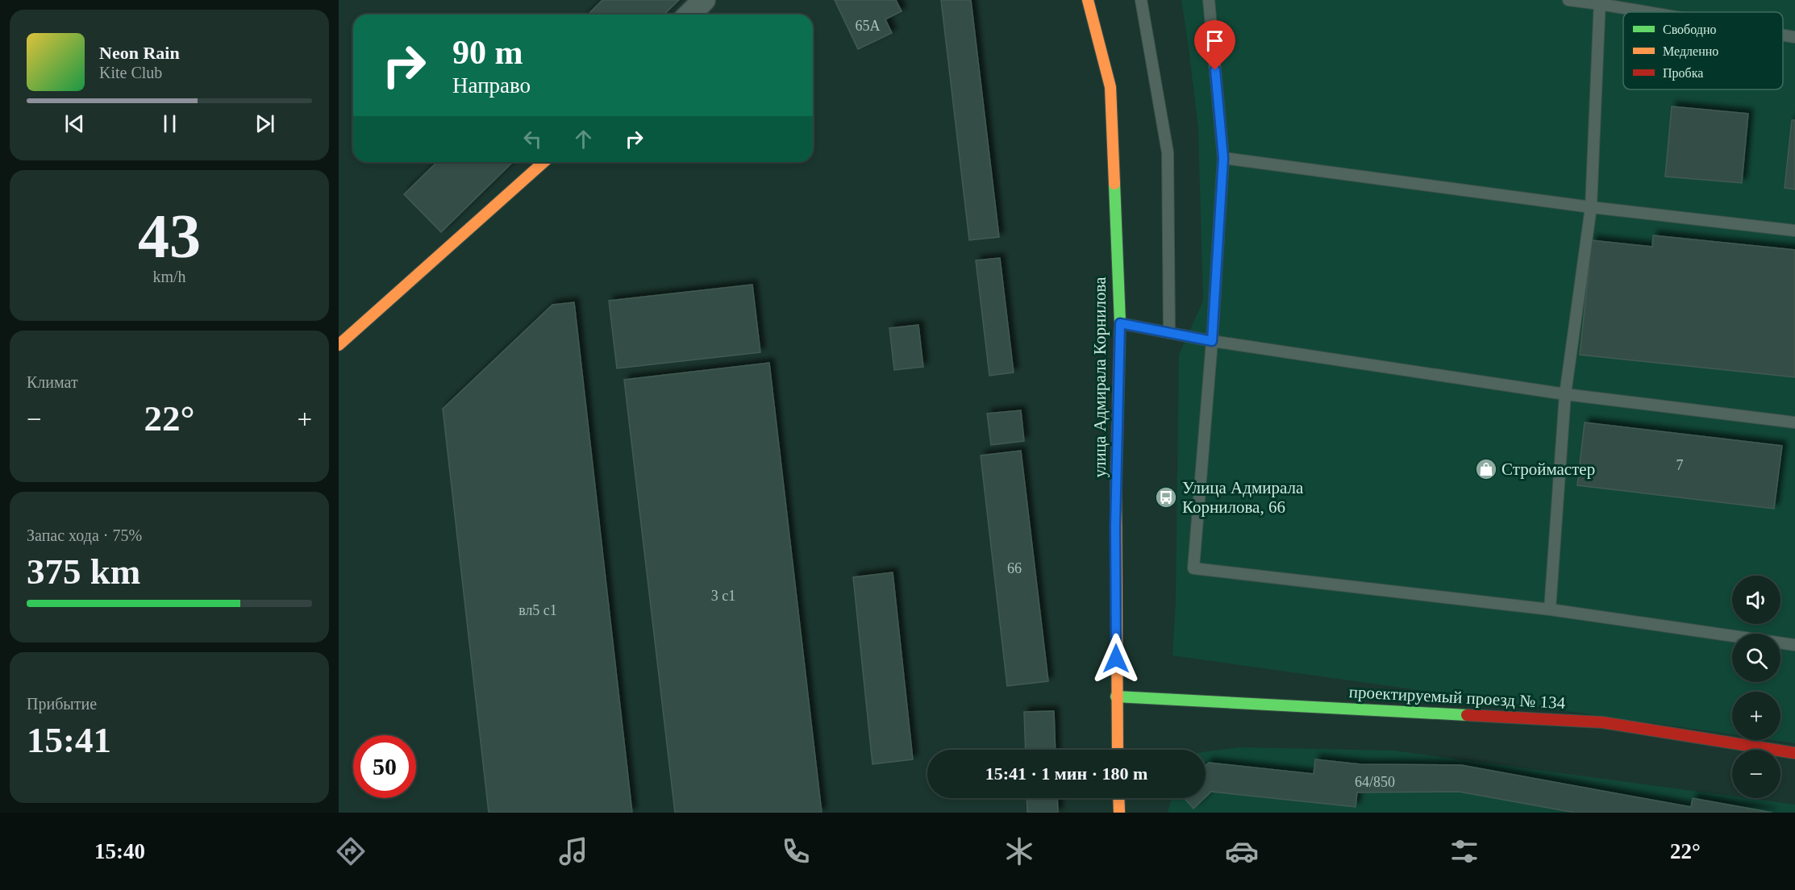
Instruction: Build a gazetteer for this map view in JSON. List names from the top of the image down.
{
  "streets": {
    "street": ["улица Адмирала Корнилова", "проектируемый проезд № 134"]
  },
  "crossings": [
    ["улица Адмирала Корнилова", "проектируемый проезд № 134"]
  ],
  "places": {
    "shop": ["Строймастер"],
    "bus stop": ["Улица Адмирала Корнилова, 66"]
  },
  "house_numbers": [
    "65А",
    "7",
    "66",
    "3 с1",
    "вл5 с1",
    "64/850"
  ],
  "legend": ["Свободно", "Медленно", "Пробка"],
  "page": {
    "turn": ["90 m", "Направо"],
    "song": ["Neon Rain", "Kite Club"],
    "tile": [
      ["43", "km/h"],
      "Климат",
      ["Запас хода · 75%", "375 km"],
      ["Прибытие", "15:41"]
    ],
    "heat": ["−", "22°", "+"],
    "map_buttons": ["+", "−"],
    "limit": "50",
    "trip": "15:41 · 1 мин · 180 m",
    "tabs": ["15:40", "22°"]
  }
}
